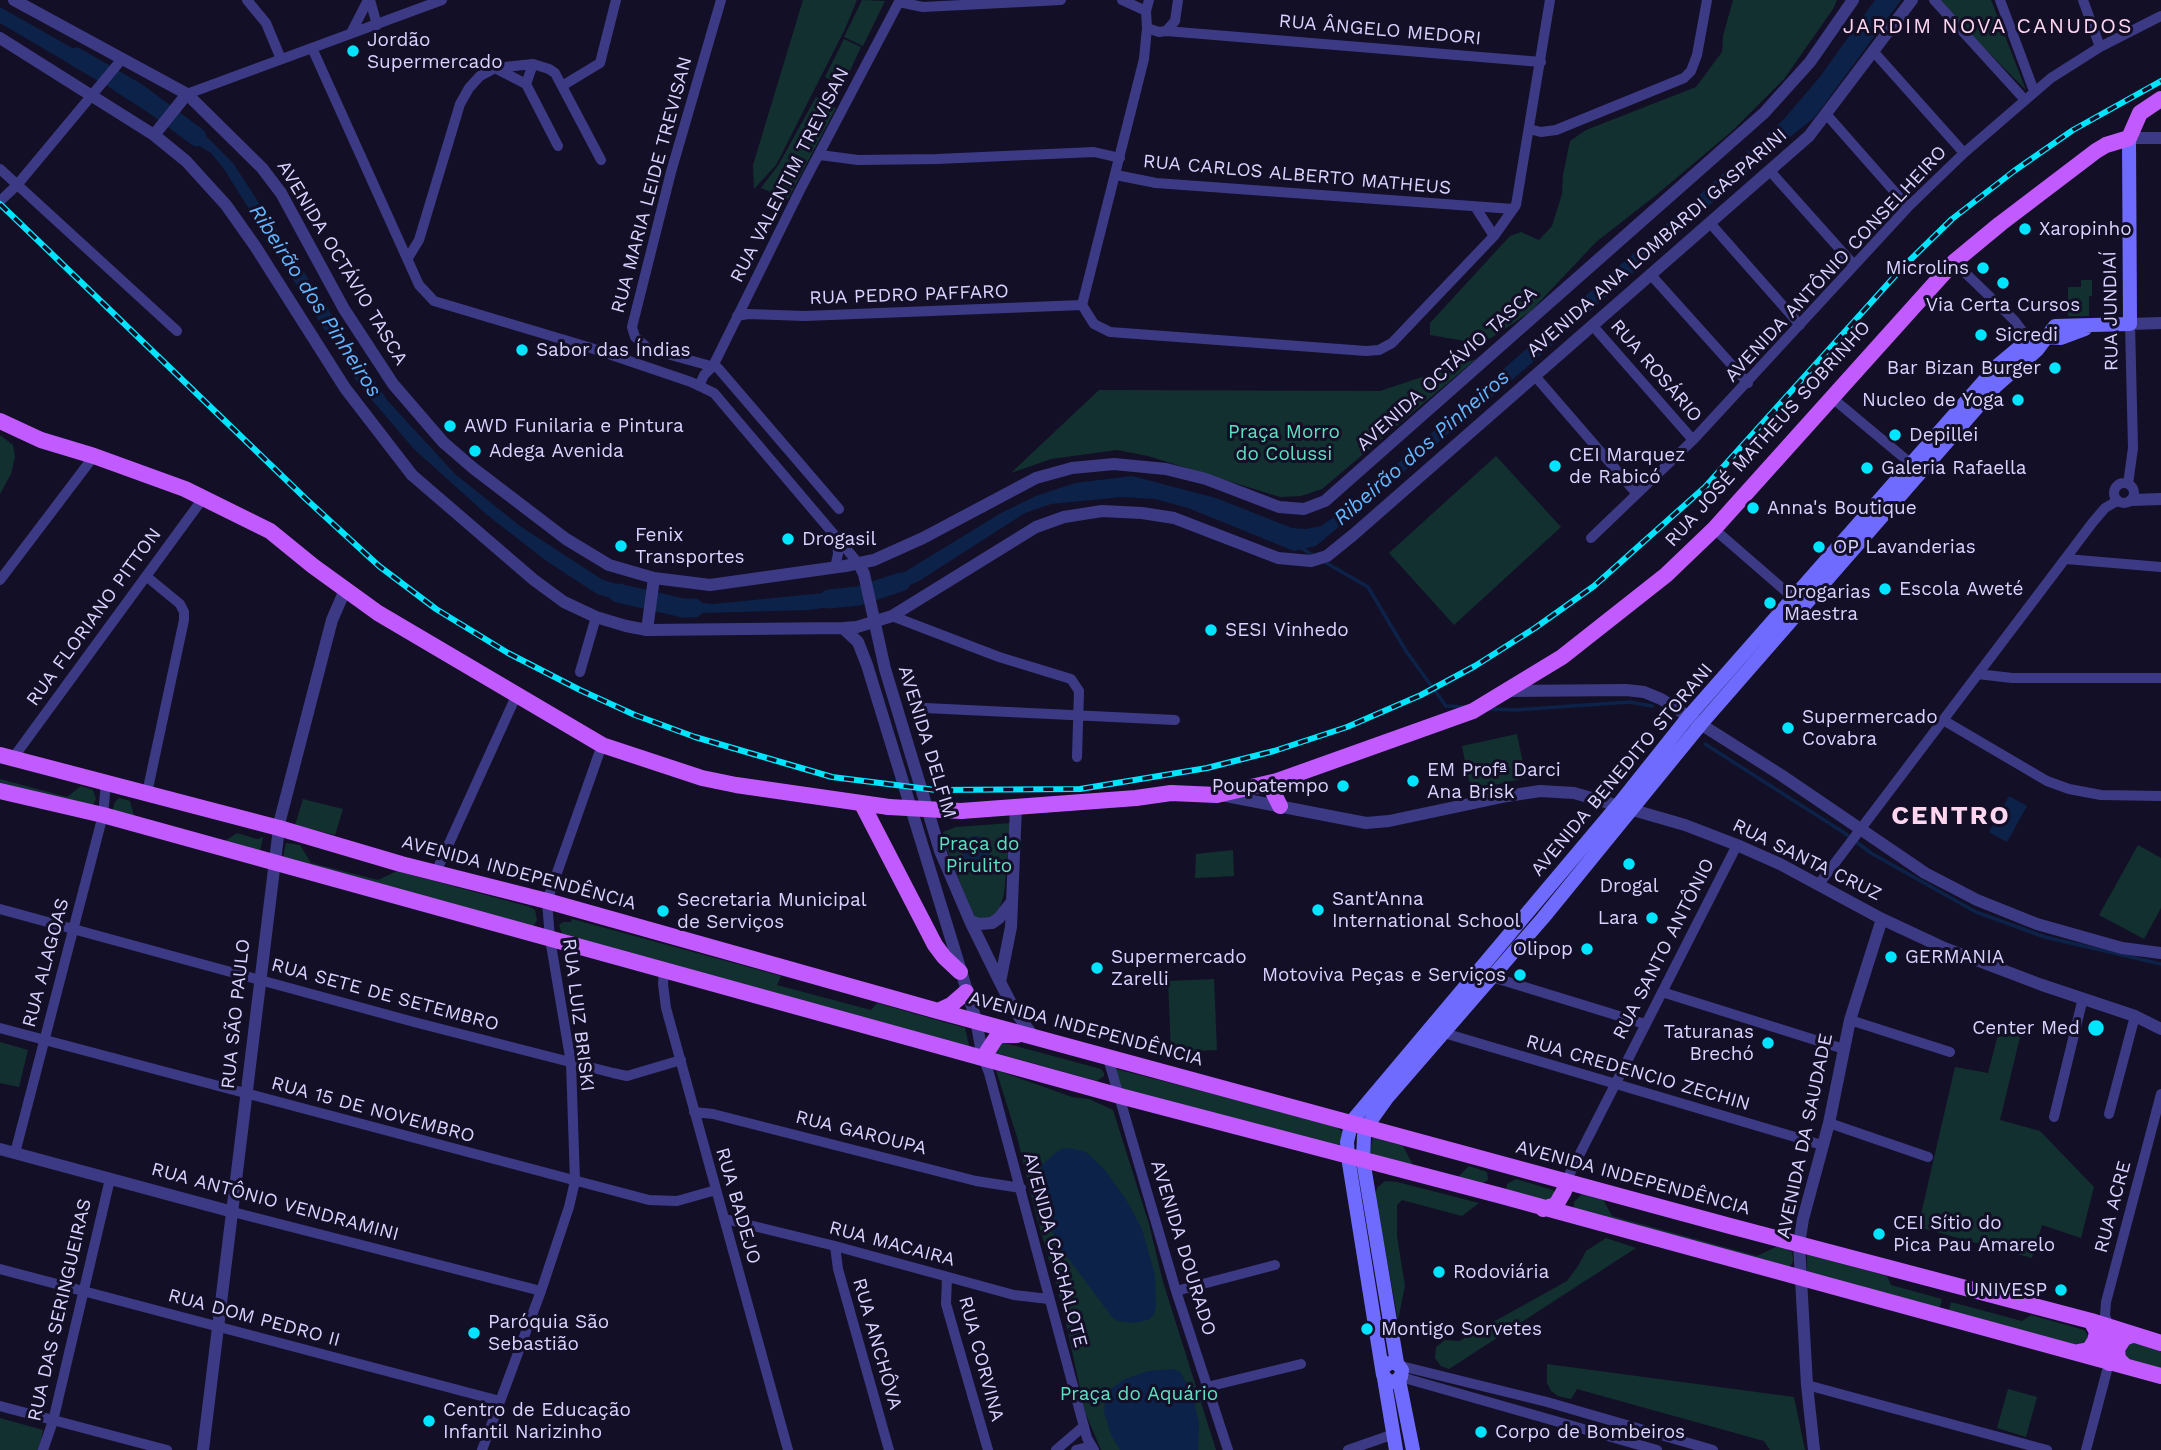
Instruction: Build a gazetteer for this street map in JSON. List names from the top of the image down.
{
  "streets": {
    "main road": [
      "RUA JUNDIAÍ",
      "RUA JOSÉ MATHEUS SOBRINHO",
      "AVENIDA BENEDITO STORANI",
      "AVENIDA INDEPENDÊNCIA"
    ],
    "street": [
      "RUA ÂNGELO MEDORI",
      "RUA VALENTIM TREVISAN",
      "RUA CARLOS ALBERTO MATHEUS",
      "RUA MARIA LEIDE TREVISAN",
      "AVENIDA ANA LOMBARDI GASPARINI",
      "AVENIDA OCTÁVIO TASCA",
      "AVENIDA ANTÔNIO CONSELHEIRO",
      "RUA PEDRO PAFFARO",
      "RUA ROSÁRIO",
      "RUA FLORIANO PITTON",
      "AVENIDA DELFIM",
      "RUA SANTA CRUZ",
      "RUA SANTO ANTÔNIO",
      "RUA ALAGOAS",
      "RUA SETE DE SETEMBRO",
      "RUA SÃO PAULO",
      "RUA LUIZ BRISKI",
      "RUA CREDENCIO ZECHIN",
      "RUA 15 DE NOVEMBRO",
      "RUA GAROUPA",
      "AVENIDA DA SAUDADE",
      "RUA ANTÔNIO VENDRAMINI",
      "RUA BADEJO",
      "RUA ACRE",
      "RUA MACAIRA",
      "AVENIDA DOURADO",
      "AVENIDA CACHALOTE",
      "RUA DAS SERINGUEIRAS",
      "RUA DOM PEDRO II",
      "RUA ANCHÔVA",
      "RUA CORVINA"
    ]
  },
  "crossings": [
    ["RUA VALENTIM TREVISAN", "RUA MARIA LEIDE TREVISAN"],
    ["RUA VALENTIM TREVISAN", "RUA PEDRO PAFFARO"],
    ["AVENIDA ANA LOMBARDI GASPARINI", "RUA ROSÁRIO"],
    ["AVENIDA ANA LOMBARDI GASPARINI", "AVENIDA DELFIM"],
    ["AVENIDA OCTÁVIO TASCA", "AVENIDA DELFIM"],
    ["AVENIDA ANTÔNIO CONSELHEIRO", "RUA ROSÁRIO"],
    ["RUA JUNDIAÍ", "RUA JOSÉ MATHEUS SOBRINHO"],
    ["RUA JUNDIAÍ", "AVENIDA BENEDITO STORANI"],
    ["RUA JOSÉ MATHEUS SOBRINHO", "RUA FLORIANO PITTON"],
    ["RUA JOSÉ MATHEUS SOBRINHO", "RUA SANTA CRUZ"],
    ["RUA JOSÉ MATHEUS SOBRINHO", "RUA SÃO PAULO"],
    ["RUA JOSÉ MATHEUS SOBRINHO", "RUA LUIZ BRISKI"],
    ["RUA FLORIANO PITTON", "AVENIDA INDEPENDÊNCIA"],
    ["AVENIDA DELFIM", "AVENIDA INDEPENDÊNCIA"],
    ["AVENIDA DELFIM", "AVENIDA CACHALOTE"],
    ["AVENIDA BENEDITO STORANI", "RUA SANTA CRUZ"],
    ["AVENIDA BENEDITO STORANI", "AVENIDA INDEPENDÊNCIA"],
    ["AVENIDA BENEDITO STORANI", "RUA CREDENCIO ZECHIN"],
    ["RUA SANTA CRUZ", "RUA SANTO ANTÔNIO"],
    ["RUA SANTA CRUZ", "AVENIDA DA SAUDADE"],
    ["AVENIDA INDEPENDÊNCIA", "RUA SANTO ANTÔNIO"],
    ["AVENIDA INDEPENDÊNCIA", "RUA ALAGOAS"],
    ["AVENIDA INDEPENDÊNCIA", "RUA SÃO PAULO"],
    ["AVENIDA INDEPENDÊNCIA", "RUA LUIZ BRISKI"],
    ["AVENIDA INDEPENDÊNCIA", "AVENIDA DA SAUDADE"],
    ["AVENIDA INDEPENDÊNCIA", "RUA ACRE"],
    ["AVENIDA INDEPENDÊNCIA", "AVENIDA DOURADO"],
    ["RUA SANTO ANTÔNIO", "RUA CREDENCIO ZECHIN"],
    ["RUA ALAGOAS", "RUA SETE DE SETEMBRO"],
    ["RUA ALAGOAS", "RUA 15 DE NOVEMBRO"],
    ["RUA ALAGOAS", "RUA ANTÔNIO VENDRAMINI"],
    ["RUA SETE DE SETEMBRO", "RUA SÃO PAULO"],
    ["RUA SETE DE SETEMBRO", "RUA LUIZ BRISKI"],
    ["RUA SETE DE SETEMBRO", "RUA BADEJO"],
    ["RUA SÃO PAULO", "RUA 15 DE NOVEMBRO"],
    ["RUA SÃO PAULO", "RUA ANTÔNIO VENDRAMINI"],
    ["RUA SÃO PAULO", "RUA DOM PEDRO II"],
    ["RUA LUIZ BRISKI", "RUA 15 DE NOVEMBRO"],
    ["RUA LUIZ BRISKI", "RUA ANTÔNIO VENDRAMINI"],
    ["RUA LUIZ BRISKI", "RUA DOM PEDRO II"],
    ["RUA CREDENCIO ZECHIN", "AVENIDA DA SAUDADE"],
    ["RUA 15 DE NOVEMBRO", "RUA BADEJO"],
    ["RUA GAROUPA", "RUA BADEJO"],
    ["RUA GAROUPA", "AVENIDA CACHALOTE"],
    ["RUA ANTÔNIO VENDRAMINI", "RUA DAS SERINGUEIRAS"],
    ["RUA BADEJO", "RUA MACAIRA"],
    ["RUA MACAIRA", "AVENIDA CACHALOTE"],
    ["RUA MACAIRA", "RUA ANCHÔVA"],
    ["RUA MACAIRA", "RUA CORVINA"],
    ["RUA DAS SERINGUEIRAS", "RUA DOM PEDRO II"]
  ],
  "districts": ["JARDIM NOVA CANUDOS", "CENTRO"],
  "water": ["Ribeirão dos Pinheiros"],
  "parks": ["Praça Morro do Colussi", "Praça do Pirulito", "Praça do Aquário"],
  "places": [
    "Jordão Supermercado",
    "Xaropinho",
    "Microlins",
    "Via Certa Cursos",
    "Sicredi",
    "Sabor das Índias",
    "Bar Bizan Burger",
    "Nucleo de Yoga",
    "AWD Funilaria e Pintura",
    "Depillei",
    "Adega Avenida",
    "CEI Marquez de Rabicó",
    "Galeria Rafaella",
    "Anna's Boutique",
    "Drogasil",
    "Fenix Transportes",
    "OP Lavanderias",
    "Escola Aweté",
    "Drogarias Maestra",
    "SESI Vinhedo",
    "Supermercado Covabra",
    "EM Profª Darci Ana Brisk",
    "Poupatempo",
    "Drogal",
    "Sant'Anna International School",
    "Secretaria Municipal de Serviços",
    "Lara",
    "Olipop",
    "GERMANIA",
    "Supermercado Zarelli",
    "Motoviva Peças e Serviços",
    "Center Med",
    "Taturanas Brechó",
    "CEI Sítio do Pica Pau Amarelo",
    "Rodoviária",
    "UNIVESP",
    "Montigo Sorvetes",
    "Paróquia São Sebastião",
    "Centro de Educação Infantil Narizinho",
    "Corpo de Bombeiros"
  ]
}
